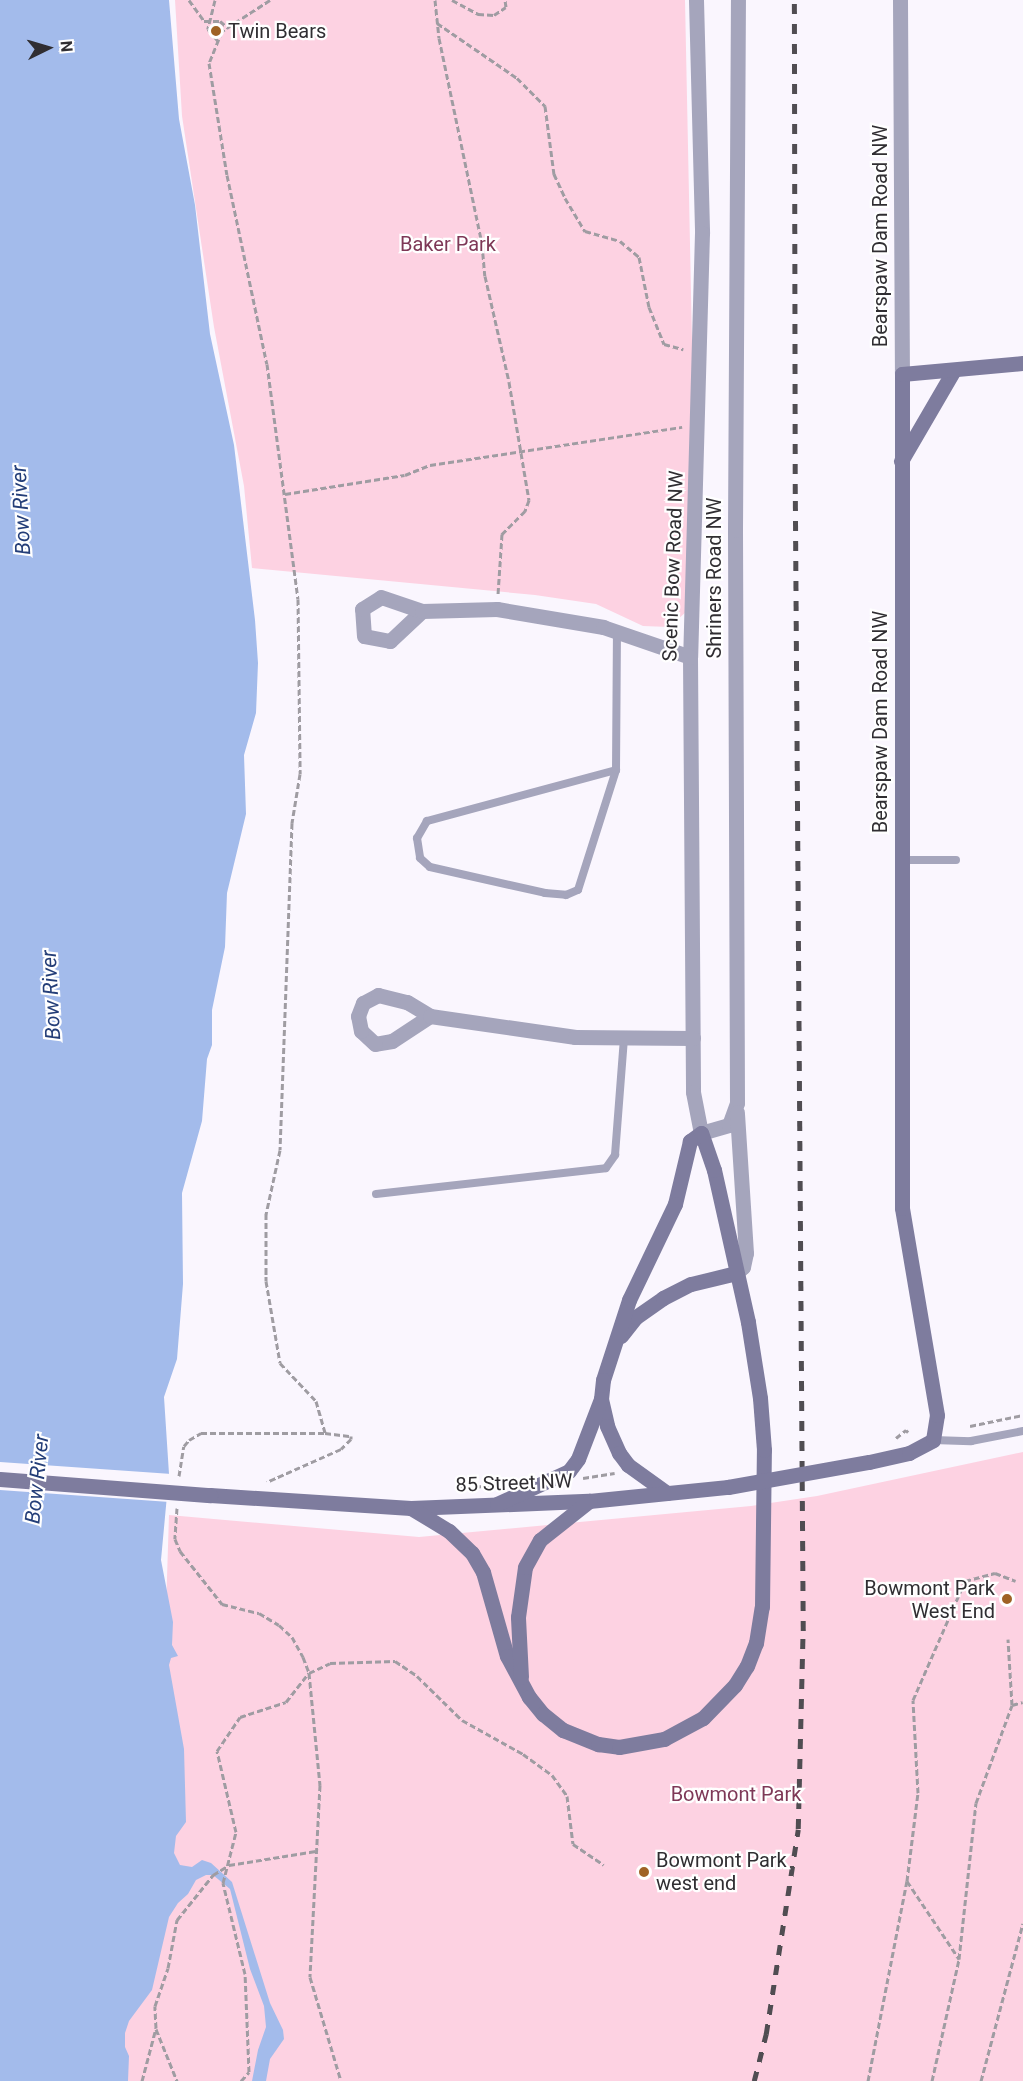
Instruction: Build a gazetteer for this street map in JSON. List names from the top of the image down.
{
  "streets": {
    "street": [
      "Bearspaw Dam Road NW",
      "Scenic Bow Road NW",
      "Shriners Road NW",
      "85 Street NW"
    ]
  },
  "crossings": [
    ["Bearspaw Dam Road NW", "85 Street NW"]
  ],
  "water": ["Bow River"],
  "parks": ["Baker Park", "Bowmont Park"],
  "places": ["Twin Bears", "Bowmont Park West End", "Bowmont Park west end"],
  "north": "right"
}
